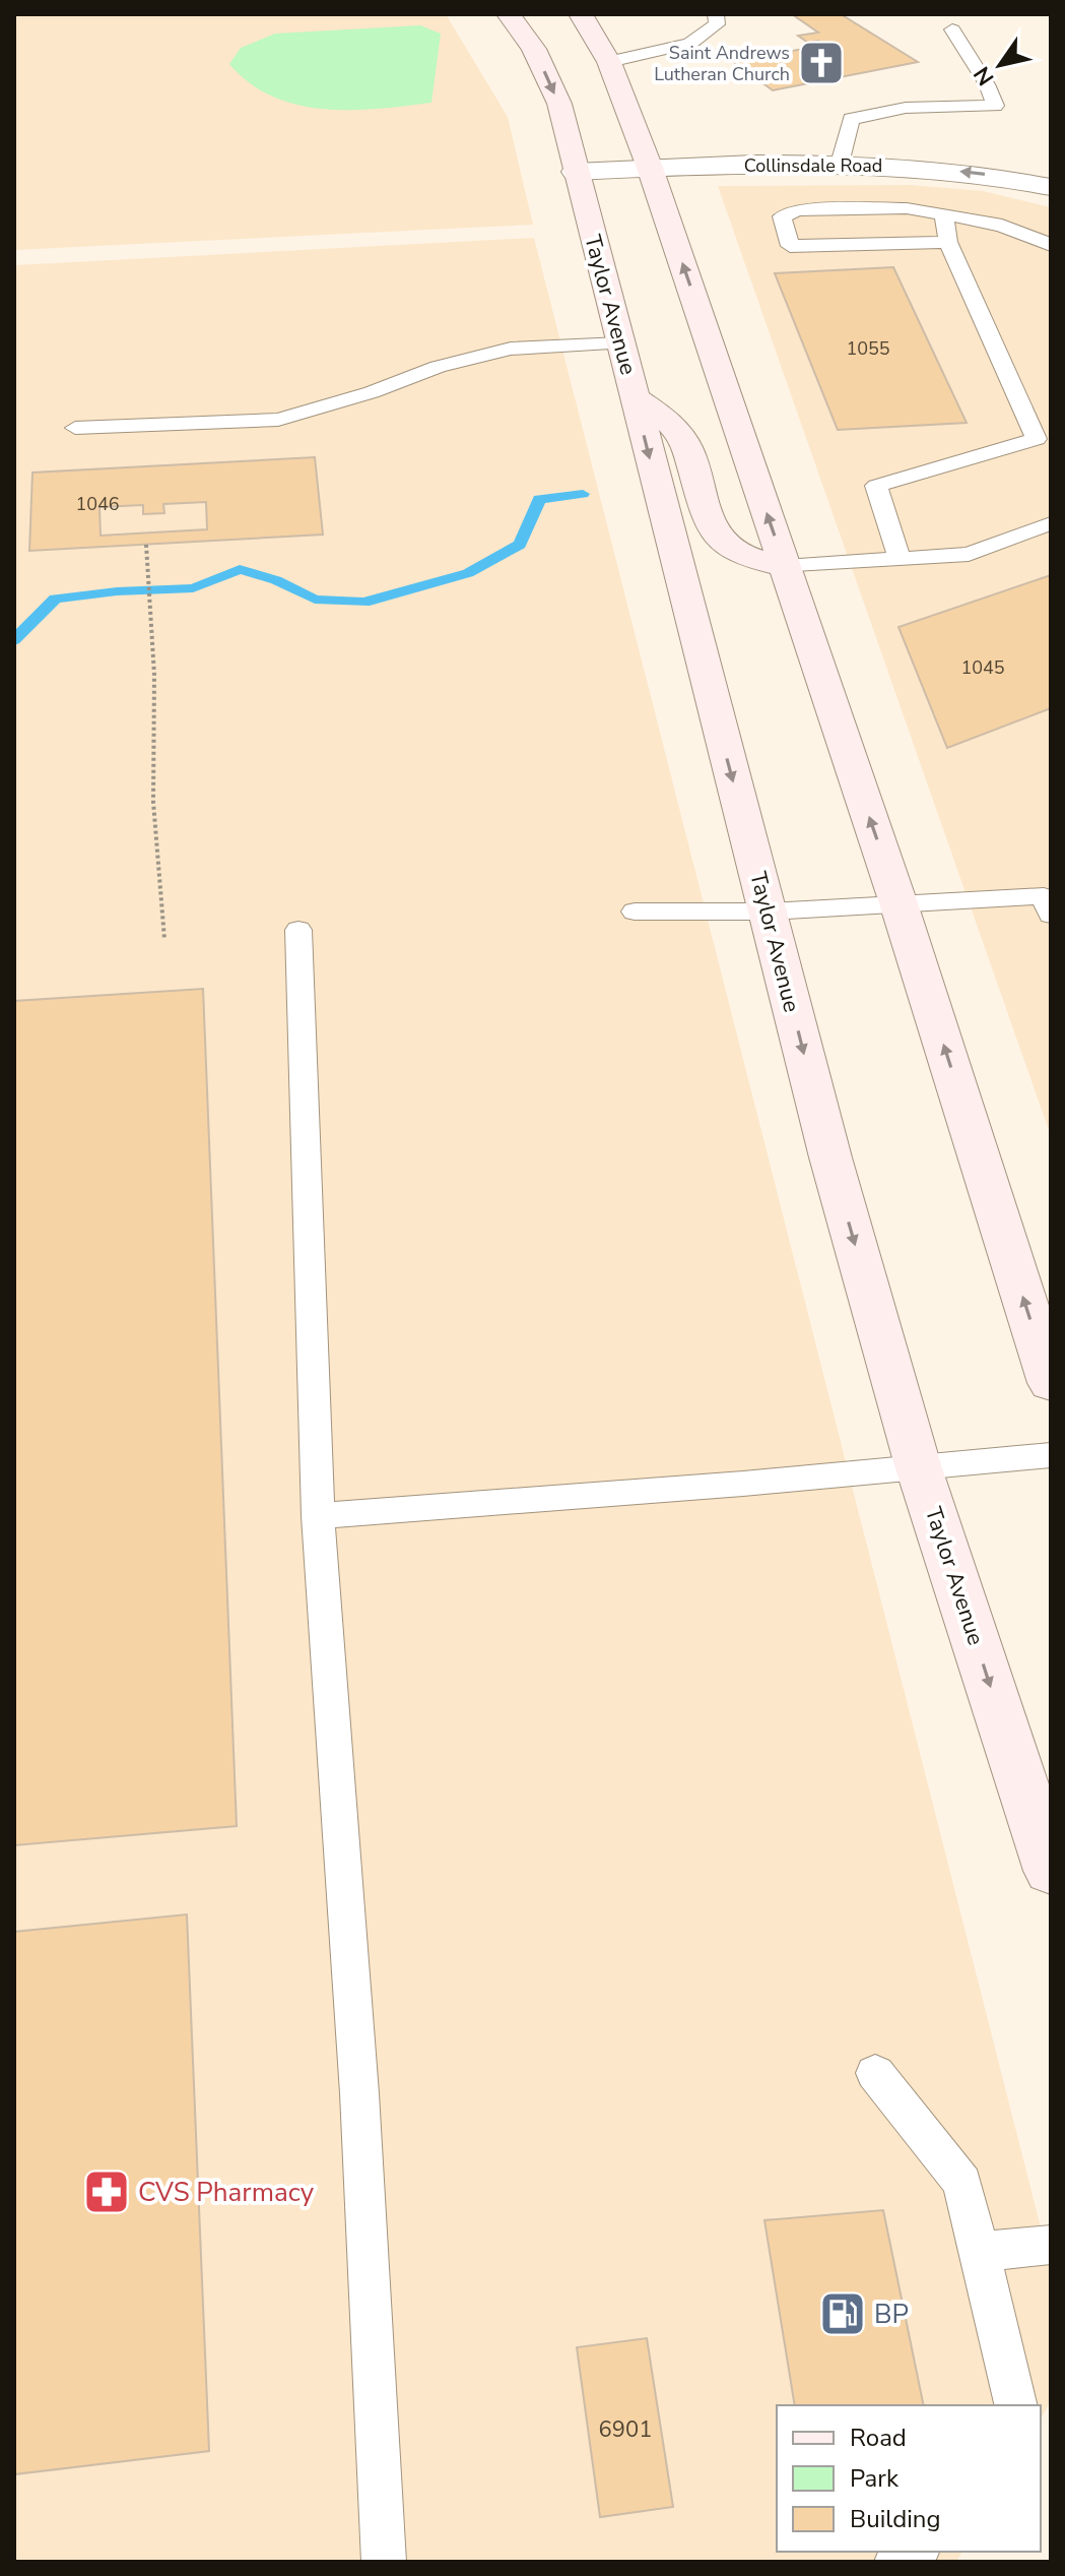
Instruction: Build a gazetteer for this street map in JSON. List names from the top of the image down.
{
  "streets": {
    "main road": ["Taylor Avenue"],
    "street": ["Collinsdale Road"]
  },
  "crossings": [
    ["Collinsdale Road", "Taylor Avenue"]
  ],
  "one_way": ["Collinsdale Road"],
  "places": {
    "church": ["Saint Andrews Lutheran Church"],
    "pharmacy": ["CVS Pharmacy"],
    "fuel station": ["BP"]
  },
  "house_numbers": [
    "1055",
    "1046",
    "1045",
    "6901"
  ],
  "legend": ["Road", "Park", "Building"],
  "north": "bottom left"
}
